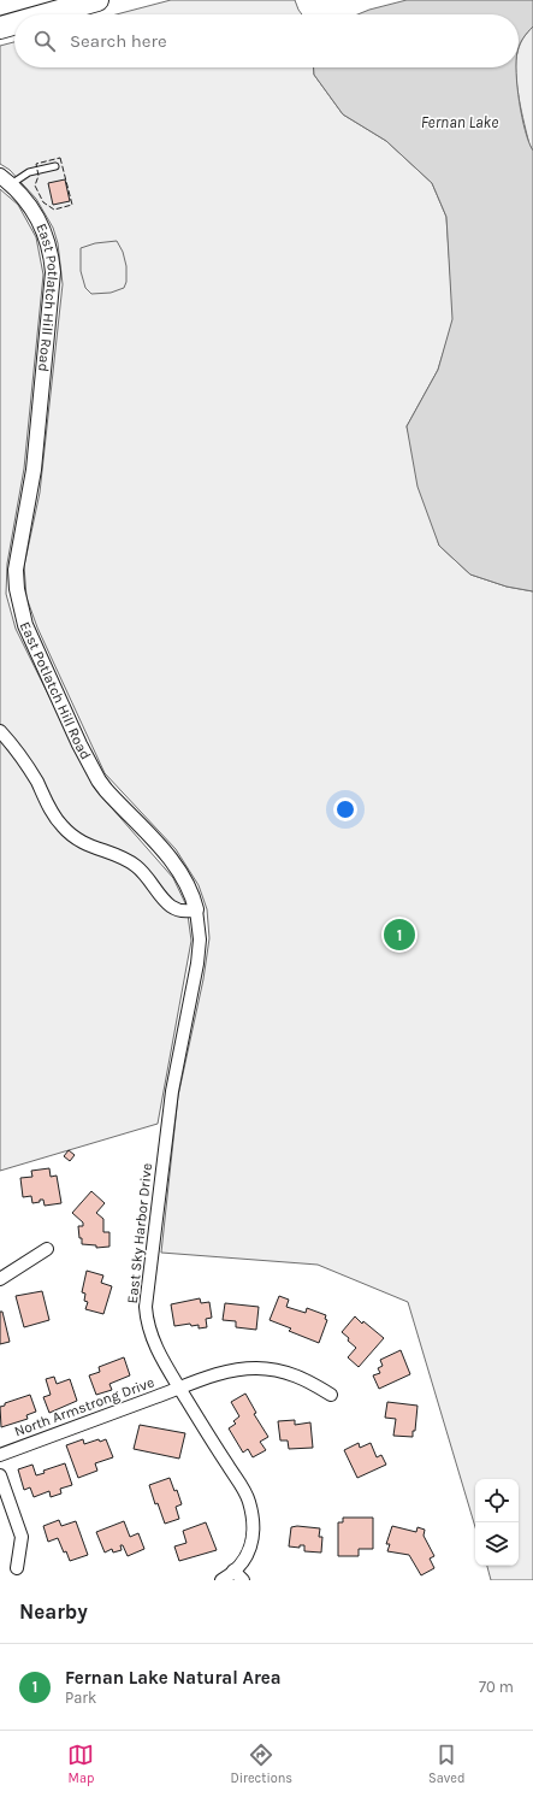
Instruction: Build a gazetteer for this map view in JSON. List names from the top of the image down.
{
  "streets": {
    "street": ["East Potlatch Hill Road", "East Sky Harbor Drive", "North Armstrong Drive"]
  },
  "crossings": [
    ["East Potlatch Hill Road", "East Sky Harbor Drive"],
    ["East Sky Harbor Drive", "North Armstrong Drive"]
  ],
  "water": ["Fernan Lake"],
  "page": {
    "search": "Search here",
    "pins": "1",
    "heading": "Nearby",
    "list": [
      {
        "mark": "1",
        "name": "Fernan Lake Natural Area",
        "note": "Park",
        "value": "70 m"
      }
    ],
    "nav": ["Map", "Directions", "Saved"]
  }
}
